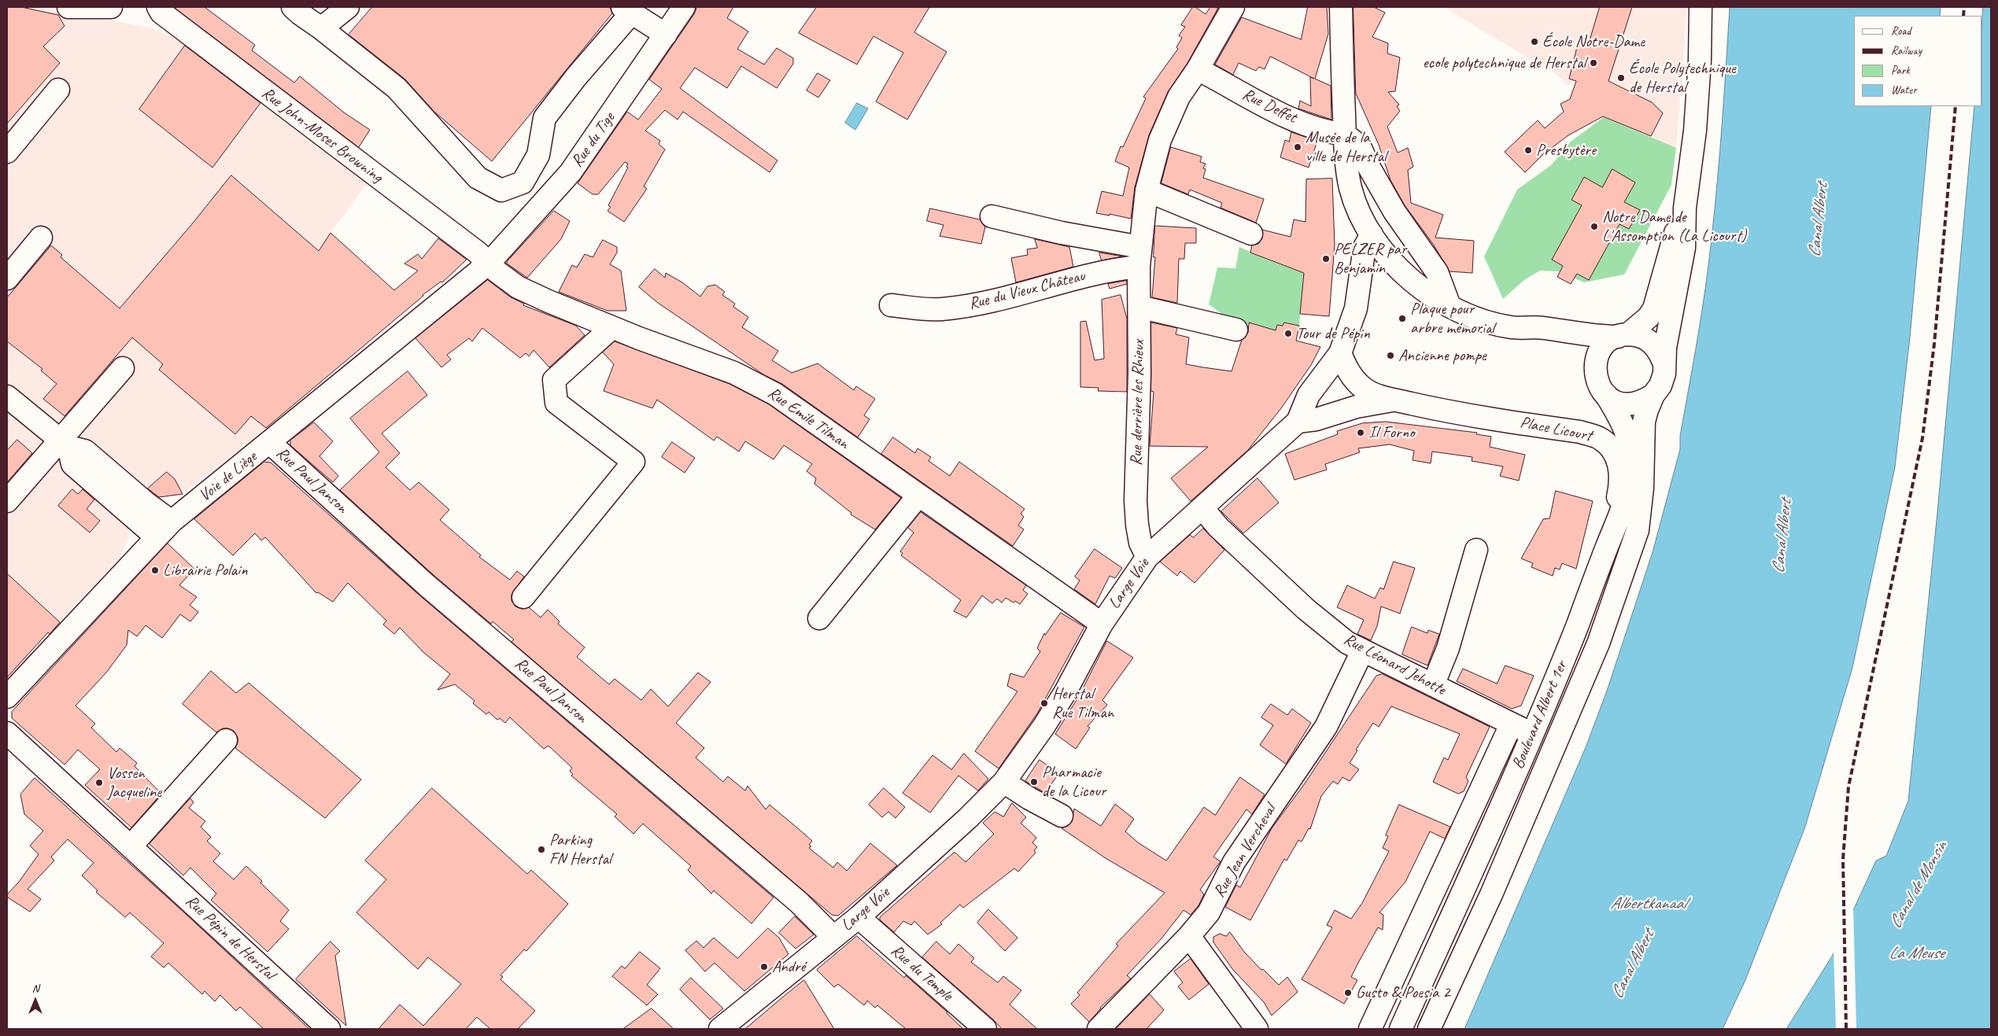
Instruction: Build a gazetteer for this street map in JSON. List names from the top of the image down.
{
  "streets": {
    "street": [
      "Rue Deffet",
      "Rue John-Moses Browning",
      "Rue du Tige",
      "Rue du Vieux Château",
      "Rue derrière les Rhieux",
      "Rue Emile Tilman",
      "Place Licourt",
      "Voie de Liège",
      "Rue Paul Janson",
      "Large Voie",
      "Rue Léonard Jehotte",
      "Boulevard Albert 1er",
      "Rue Jean Vercheval",
      "Rue Pépin de Herstal",
      "Rue du Temple"
    ]
  },
  "crossings": [
    ["Rue Deffet", "Rue derrière les Rhieux"],
    ["Rue John-Moses Browning", "Rue du Tige"],
    ["Rue John-Moses Browning", "Rue Emile Tilman"],
    ["Rue John-Moses Browning", "Voie de Liège"],
    ["Rue du Tige", "Rue Emile Tilman"],
    ["Rue du Tige", "Voie de Liège"],
    ["Rue du Vieux Château", "Rue derrière les Rhieux"],
    ["Rue derrière les Rhieux", "Large Voie"],
    ["Rue Emile Tilman", "Voie de Liège"],
    ["Rue Emile Tilman", "Large Voie"],
    ["Place Licourt", "Large Voie"],
    ["Place Licourt", "Boulevard Albert 1er"],
    ["Voie de Liège", "Rue Paul Janson"],
    ["Rue Paul Janson", "Large Voie"],
    ["Large Voie", "Rue Léonard Jehotte"],
    ["Large Voie", "Rue du Temple"],
    ["Rue Léonard Jehotte", "Boulevard Albert 1er"],
    ["Rue Léonard Jehotte", "Rue Jean Vercheval"]
  ],
  "water": [
    "Canal Albert",
    "Canal de Monsin",
    "Albertkanaal",
    "La Meuse"
  ],
  "places": [
    "École Notre-Dame",
    "ecole polytechnique de Herstal",
    "École Polytechnique de Herstal",
    "Musée de la ville de Herstal",
    "Presbytère",
    "Notre Dame de L'Assomption (La Licourt)",
    "PELZER par Benjamin",
    "Plaque pour arbre mémorial",
    "Tour de Pépin",
    "Ancienne pompe",
    "Il Forno",
    "Librairie Polain",
    "Herstal Rue Tilman",
    "Pharmacie de la Licour",
    "Vossen Jacqueline",
    "Parking FN Herstal",
    "André",
    "Gusto & Poesia 2"
  ],
  "legend": [
    "Road",
    "Railway",
    "Park",
    "Water"
  ],
  "north": "top"
}
